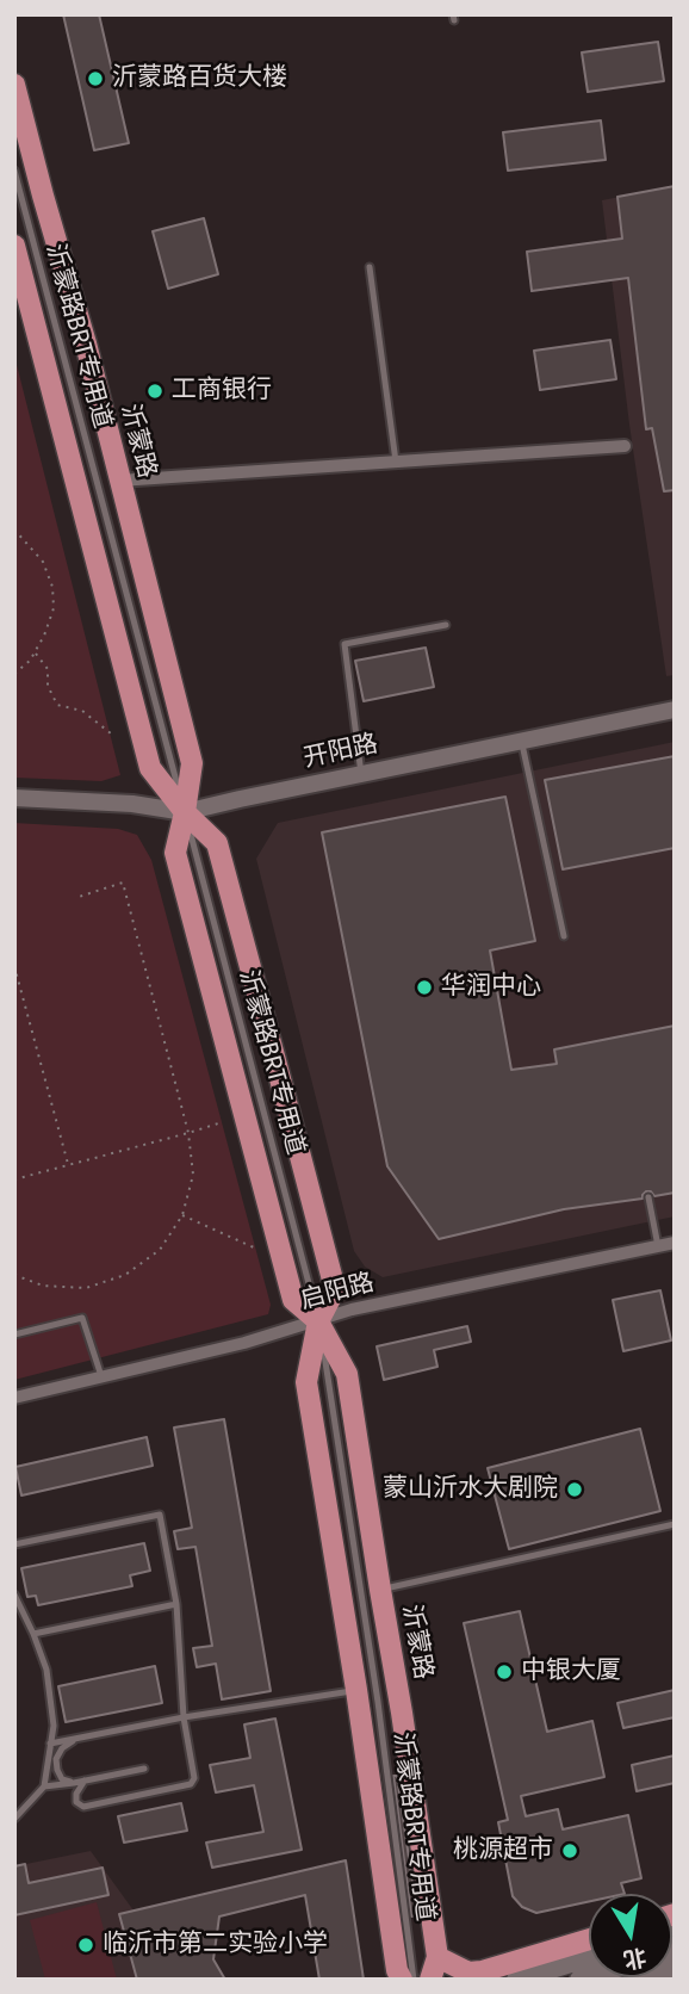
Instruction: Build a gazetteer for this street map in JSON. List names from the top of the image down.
{
  "streets": {
    "main road": ["沂蒙路"],
    "street": ["开阳路", "启阳路"],
    "lane": ["沂蒙路BRT专用道"]
  },
  "crossings": [
    ["沂蒙路BRT专用道", "沂蒙路"],
    ["沂蒙路BRT专用道", "开阳路"],
    ["沂蒙路BRT专用道", "启阳路"],
    ["沂蒙路", "开阳路"],
    ["沂蒙路", "启阳路"]
  ],
  "places": [
    "沂蒙路百货大楼",
    "工商银行",
    "华润中心",
    "蒙山沂水大剧院",
    "中银大厦",
    "桃源超市",
    "临沂市第二实验小学"
  ],
  "north": "bottom"
}
